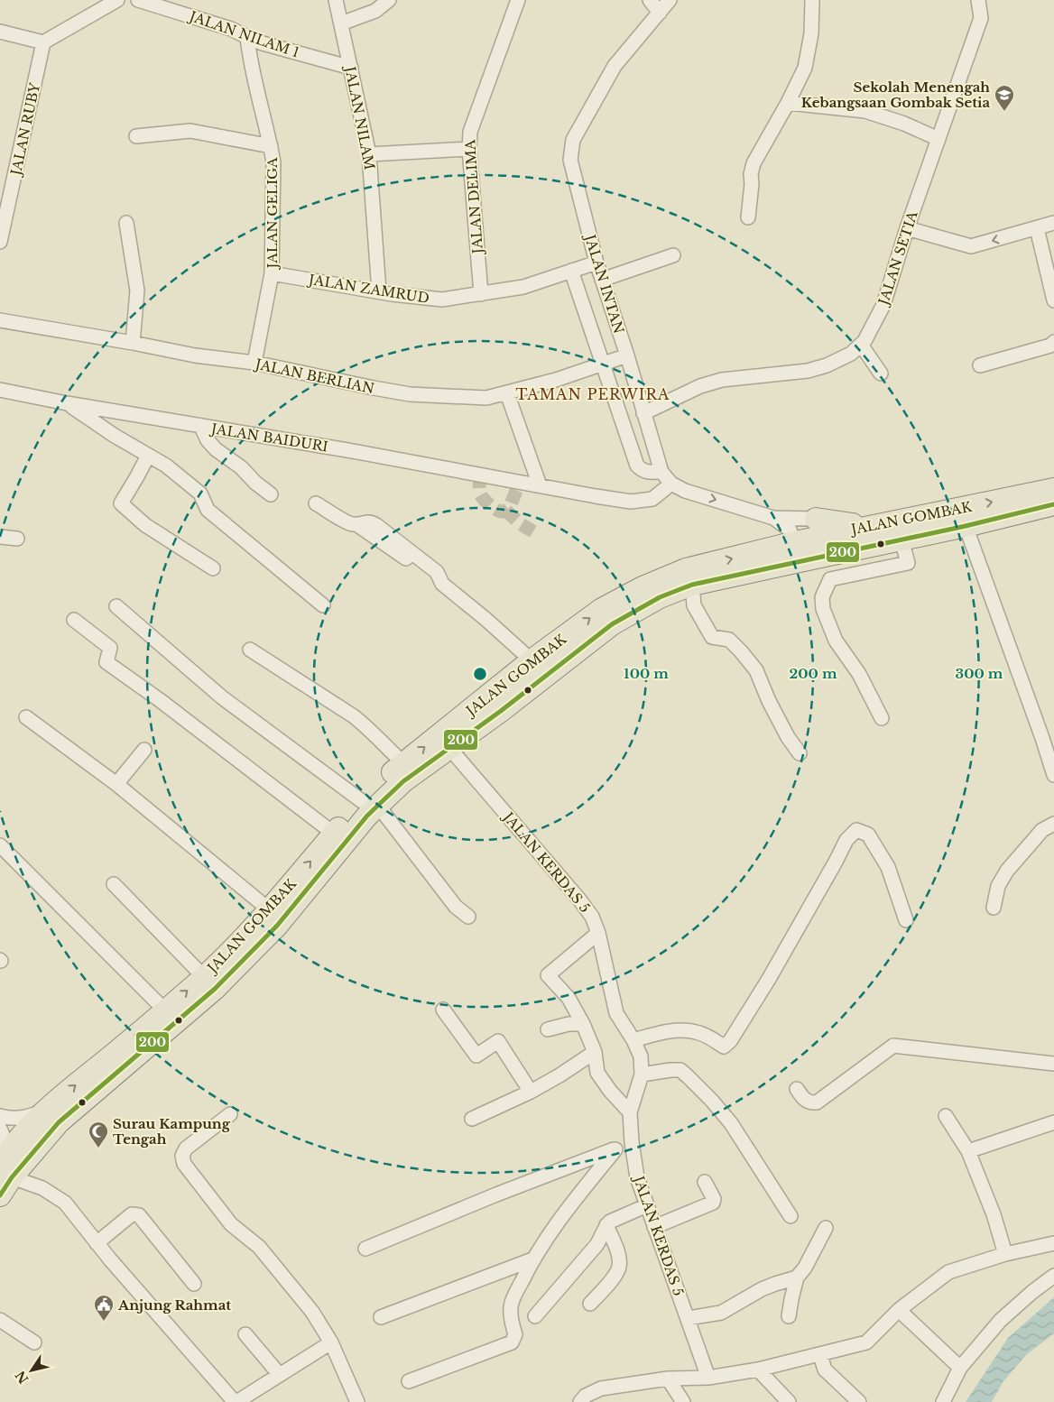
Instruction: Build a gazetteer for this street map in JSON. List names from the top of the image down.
{
  "streets": {
    "main road": ["JALAN GOMBAK"],
    "street": [
      "JALAN NILAM 1",
      "JALAN NILAM",
      "JALAN RUBY",
      "JALAN DELIMA",
      "JALAN GELIGA",
      "JALAN SETIA",
      "JALAN INTAN",
      "JALAN ZAMRUD",
      "JALAN BERLIAN",
      "JALAN BAIDURI",
      "JALAN KERDAS 5"
    ]
  },
  "crossings": [
    ["JALAN NILAM 1", "JALAN NILAM"],
    ["JALAN NILAM 1", "JALAN GELIGA"],
    ["JALAN NILAM", "JALAN ZAMRUD"],
    ["JALAN DELIMA", "JALAN ZAMRUD"],
    ["JALAN GELIGA", "JALAN ZAMRUD"],
    ["JALAN GELIGA", "JALAN BERLIAN"],
    ["JALAN SETIA", "JALAN INTAN"],
    ["JALAN INTAN", "JALAN ZAMRUD"],
    ["JALAN INTAN", "JALAN BERLIAN"],
    ["JALAN INTAN", "JALAN BAIDURI"],
    ["JALAN INTAN", "JALAN GOMBAK"],
    ["JALAN GOMBAK", "JALAN KERDAS 5"]
  ],
  "districts": ["TAMAN PERWIRA"],
  "places": {
    "school or university": ["Sekolah Menengah Kebangsaan Gombak Setia"],
    "mosque": ["Surau Kampung Tengah"],
    "public building": ["Anjung Rahmat"]
  },
  "lines": ["transit line 200"],
  "north": "bottom left",
  "rings": ["100 m", "200 m", "300 m"]
}
